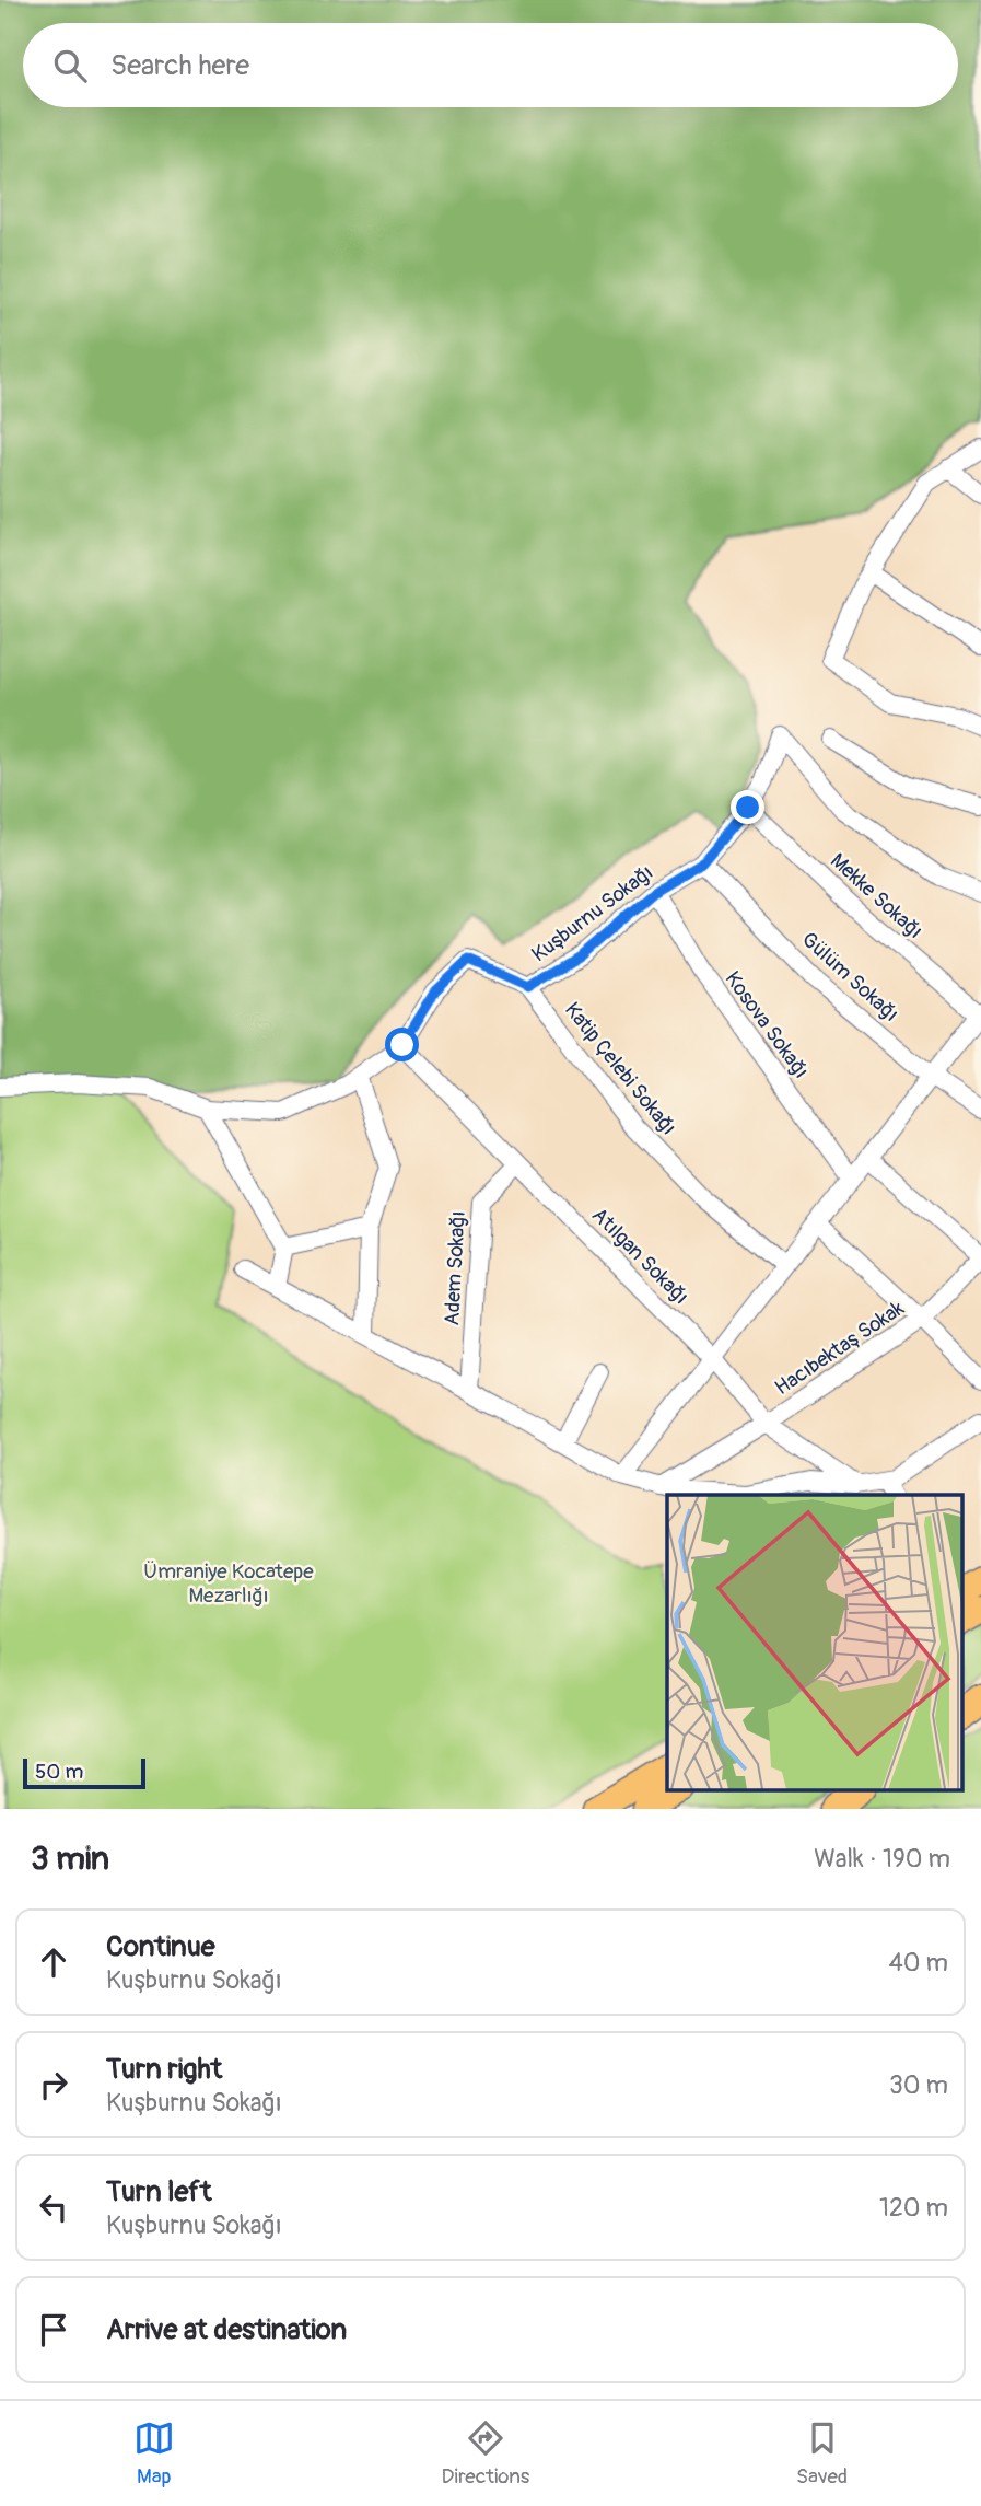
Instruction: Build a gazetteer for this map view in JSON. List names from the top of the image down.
{
  "streets": {
    "street": [
      "Mekke Sokağı",
      "Kuşburnu Sokağı",
      "Gülüm Sokağı",
      "Kosova Sokağı",
      "Katip Çelebi Sokağı",
      "Atılgan Sokağı",
      "Adem Sokağı",
      "Hacıbektaş Sokak"
    ]
  },
  "crossings": [
    ["Mekke Sokağı", "Kuşburnu Sokağı"],
    ["Kuşburnu Sokağı", "Gülüm Sokağı"],
    ["Kuşburnu Sokağı", "Kosova Sokağı"],
    ["Kuşburnu Sokağı", "Katip Çelebi Sokağı"],
    ["Kuşburnu Sokağı", "Atılgan Sokağı"],
    ["Atılgan Sokağı", "Adem Sokağı"],
    ["Atılgan Sokağı", "Hacıbektaş Sokak"]
  ],
  "parks": ["Ümraniye Kocatepe Mezarlığı"],
  "scale_bar": "50 m",
  "page": {
    "search": "Search here",
    "scale": "50 m",
    "heading": ["3 min", "Walk · 190 m"],
    "list": [
      ["Continue", "Kuşburnu Sokağı", "40 m"],
      ["Turn right", "Kuşburnu Sokağı", "30 m"],
      ["Turn left", "Kuşburnu Sokağı", "120 m"],
      "Arrive at destination"
    ],
    "nav": ["Map", "Directions", "Saved"]
  }
}
